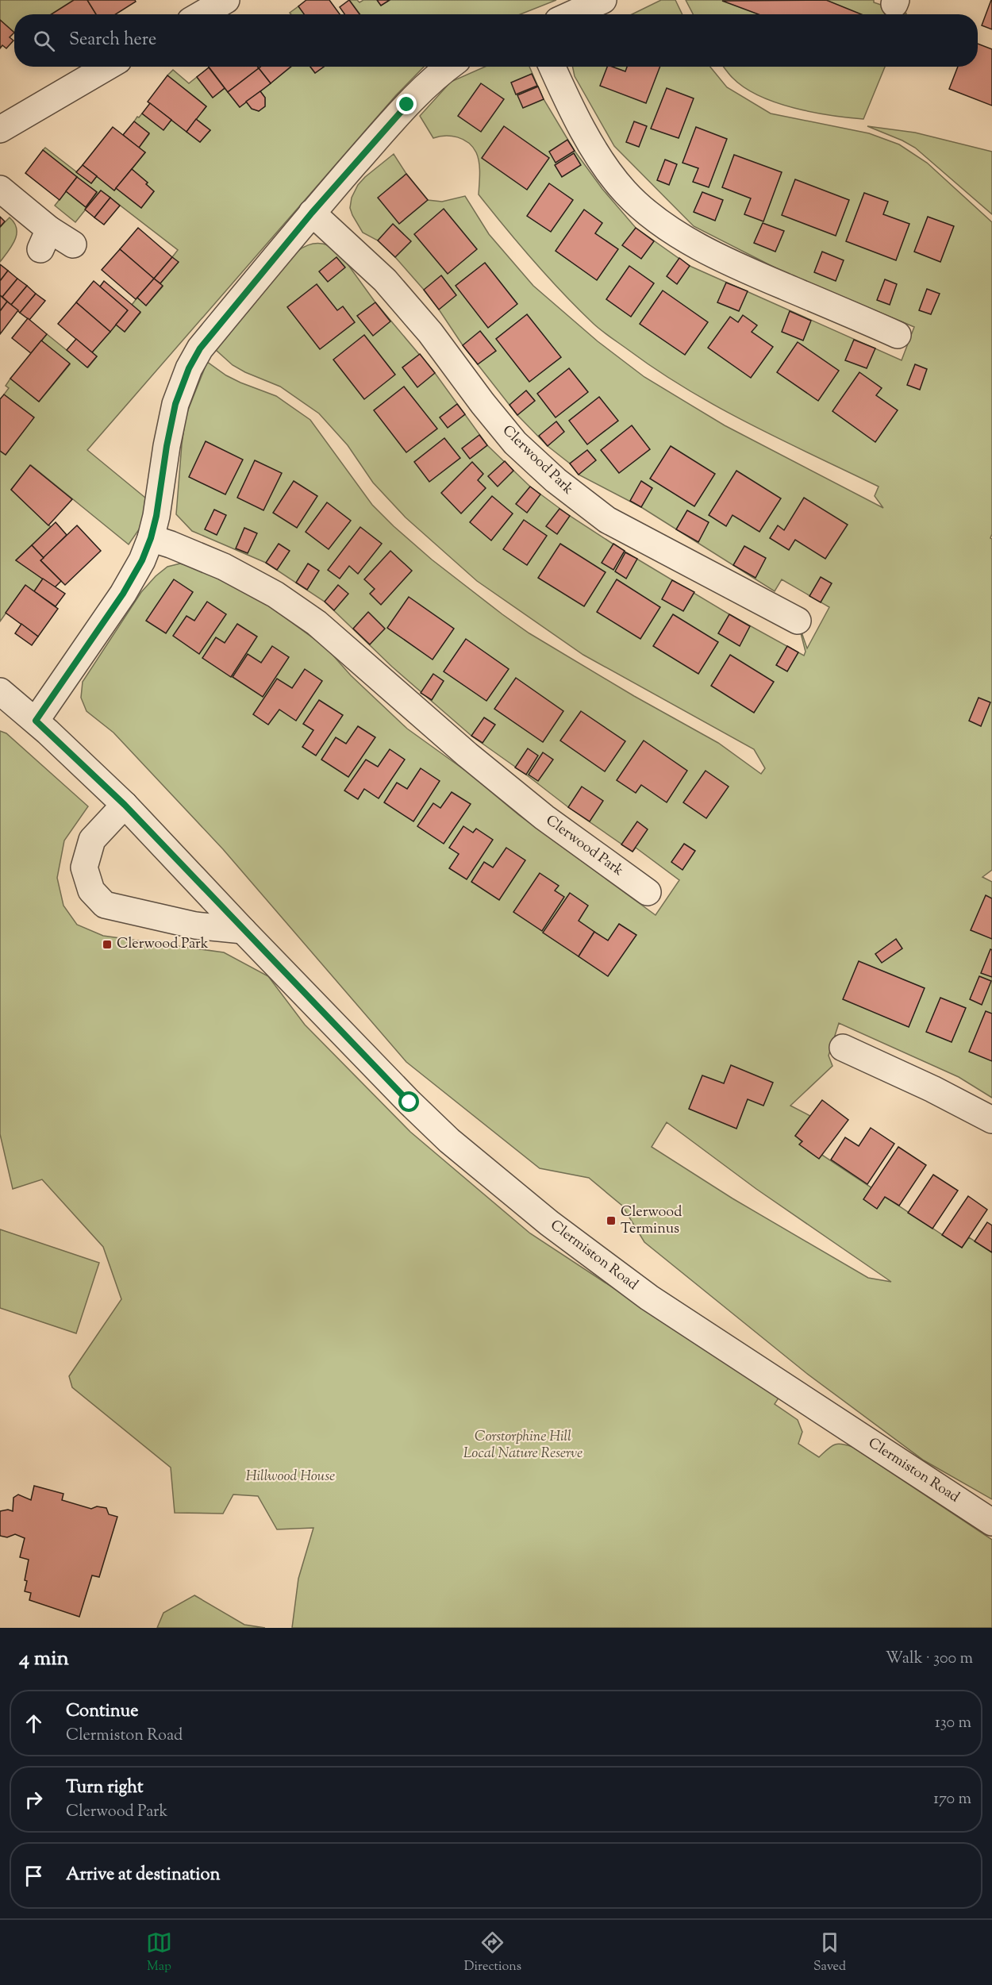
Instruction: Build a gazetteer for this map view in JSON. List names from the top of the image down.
{
  "streets": {
    "street": ["Clerwood Park", "Clermiston Road"]
  },
  "parks": ["Corstorphine Hill Local Nature Reserve", "Hillwood House"],
  "places": {
    "transit": ["Clerwood Park", "Clerwood Terminus"]
  },
  "page": {
    "search": "Search here",
    "heading": ["4 min", "Walk · 300 m"],
    "list": [
      ["Continue", "Clermiston Road", "130 m"],
      ["Turn right", "Clerwood Park", "170 m"],
      "Arrive at destination"
    ],
    "nav": ["Map", "Directions", "Saved"]
  }
}
